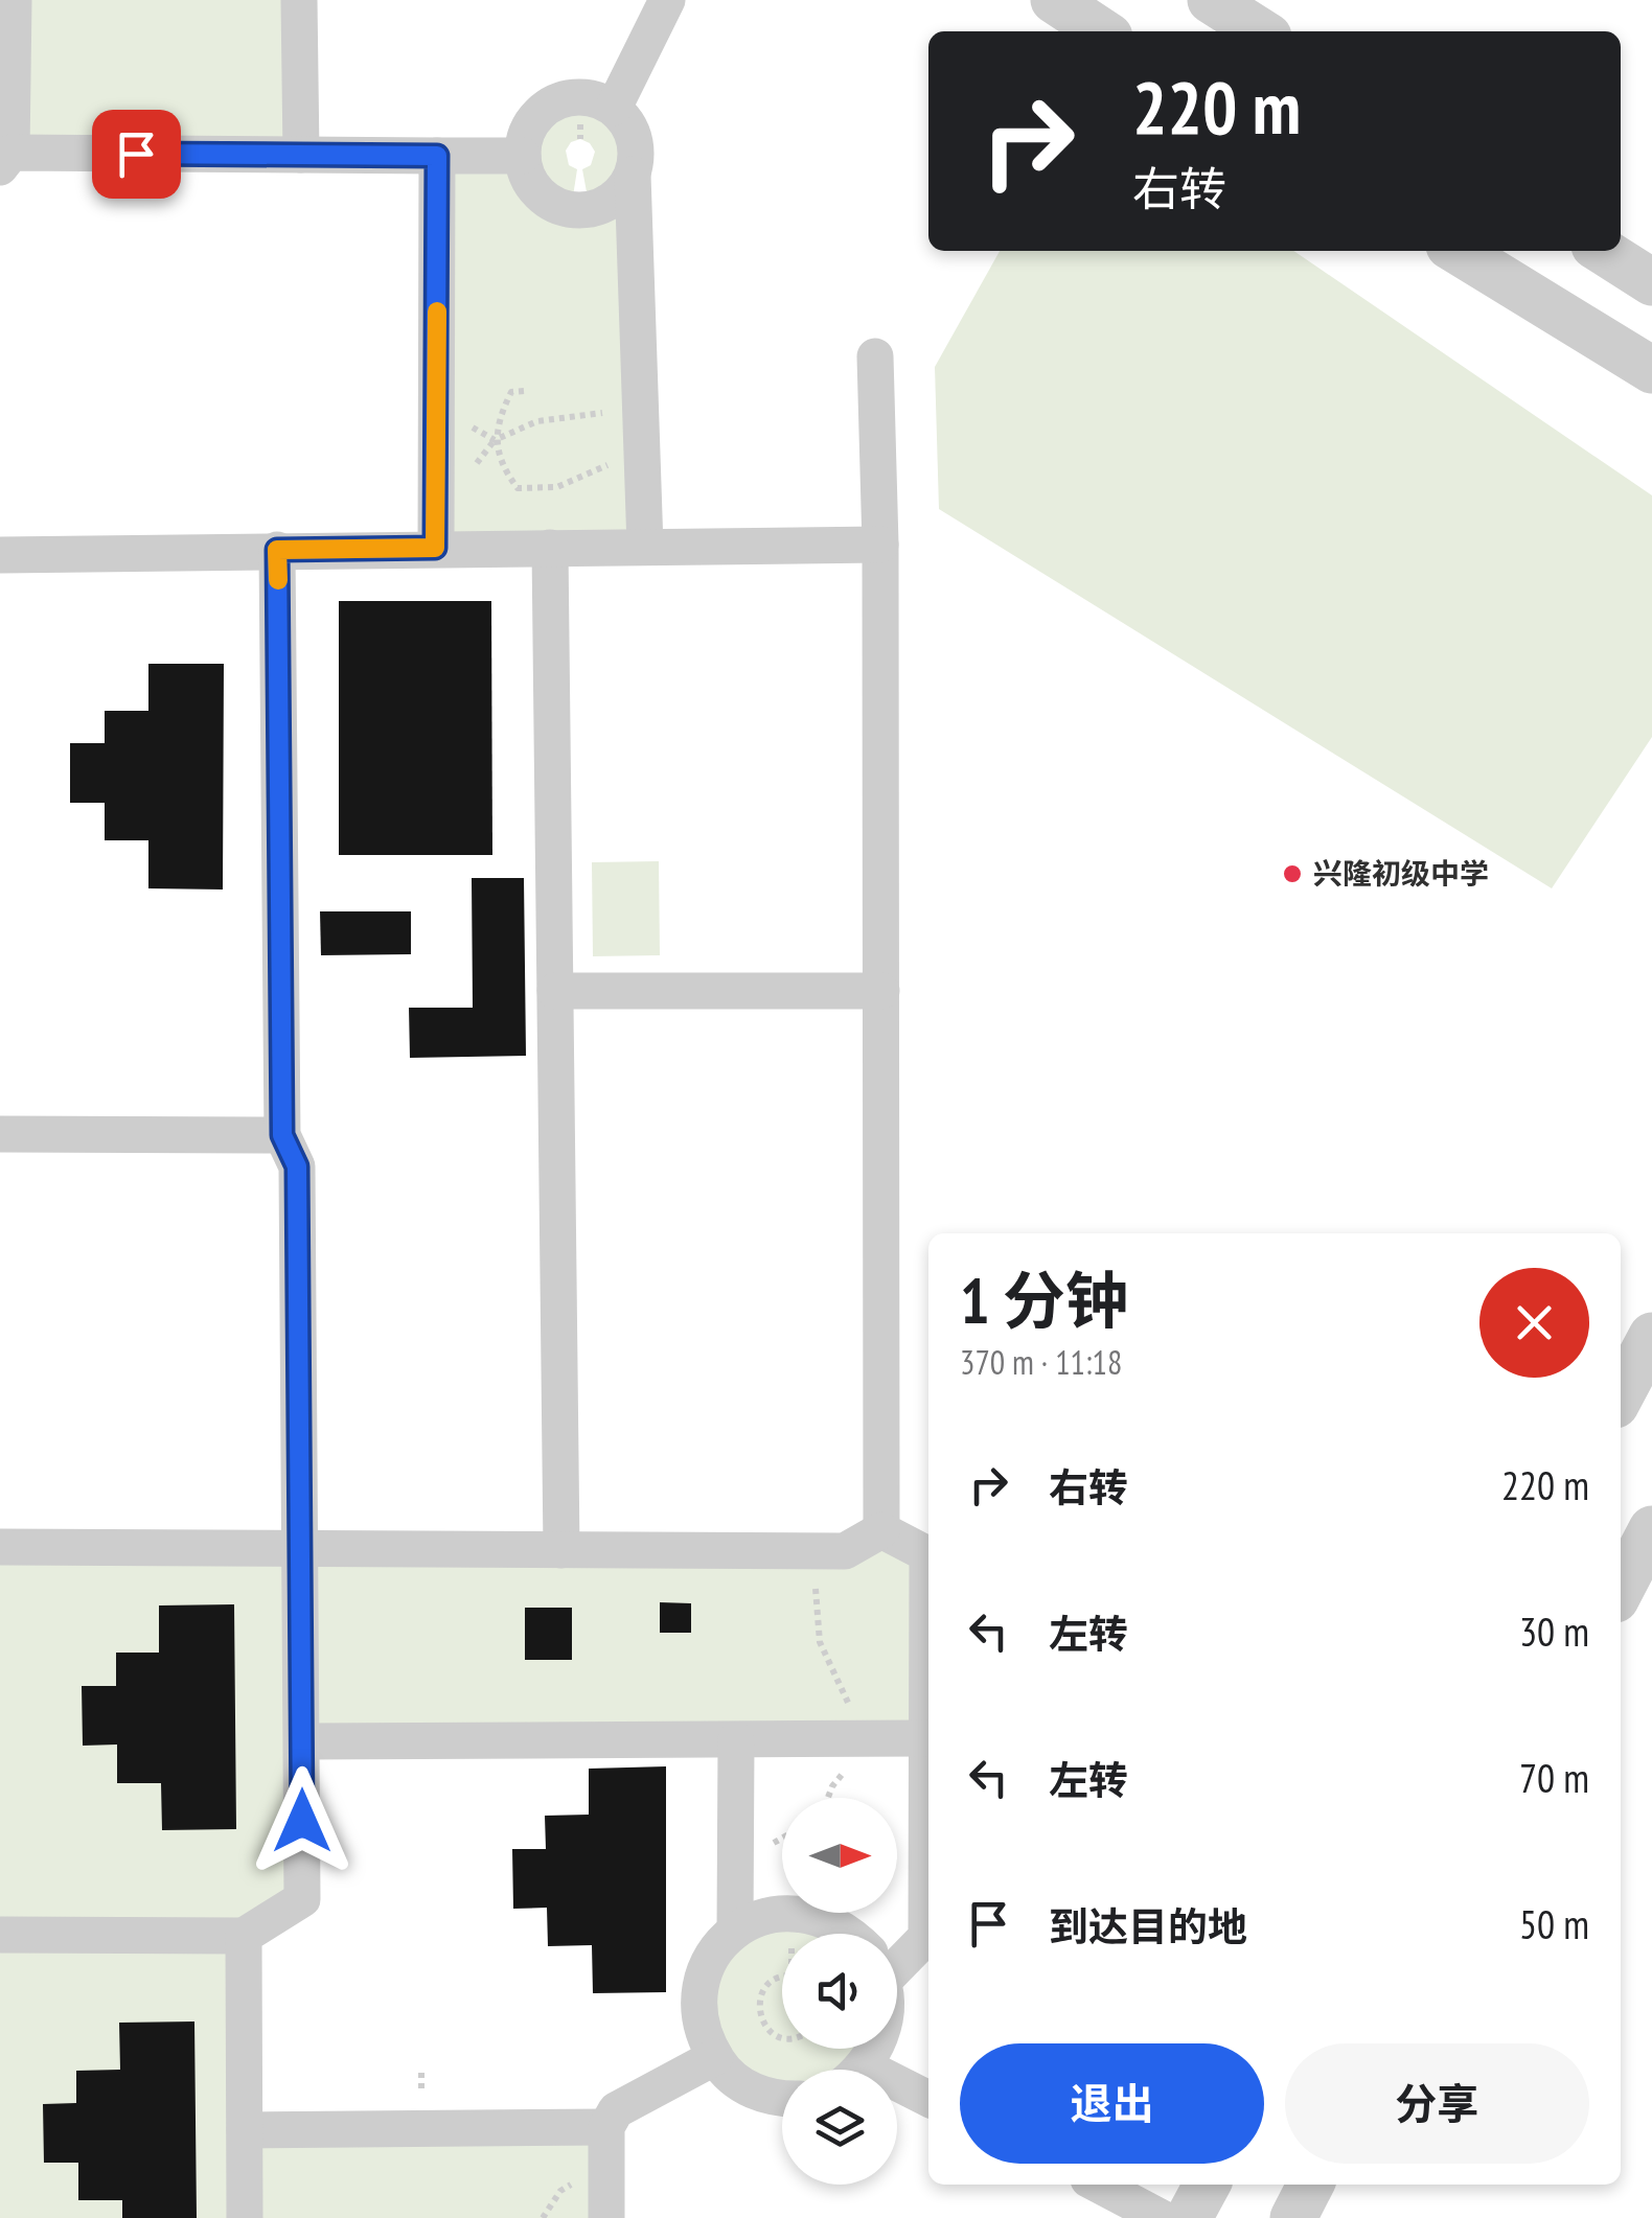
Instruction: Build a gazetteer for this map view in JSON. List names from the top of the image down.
{
  "places": ["兴隆初级中学"],
  "north": "right",
  "page": {
    "turn": ["220 m", "右转"],
    "heading": ["1 分钟", "370 m · 11:18"],
    "list": [
      {
        "name": "右转",
        "value": "220 m"
      },
      {
        "name": "左转",
        "value": "30 m"
      },
      {
        "name": "左转",
        "value": "70 m"
      },
      {
        "name": "到达目的地",
        "value": "50 m"
      }
    ],
    "buttons": ["退出", "分享"]
  }
}
